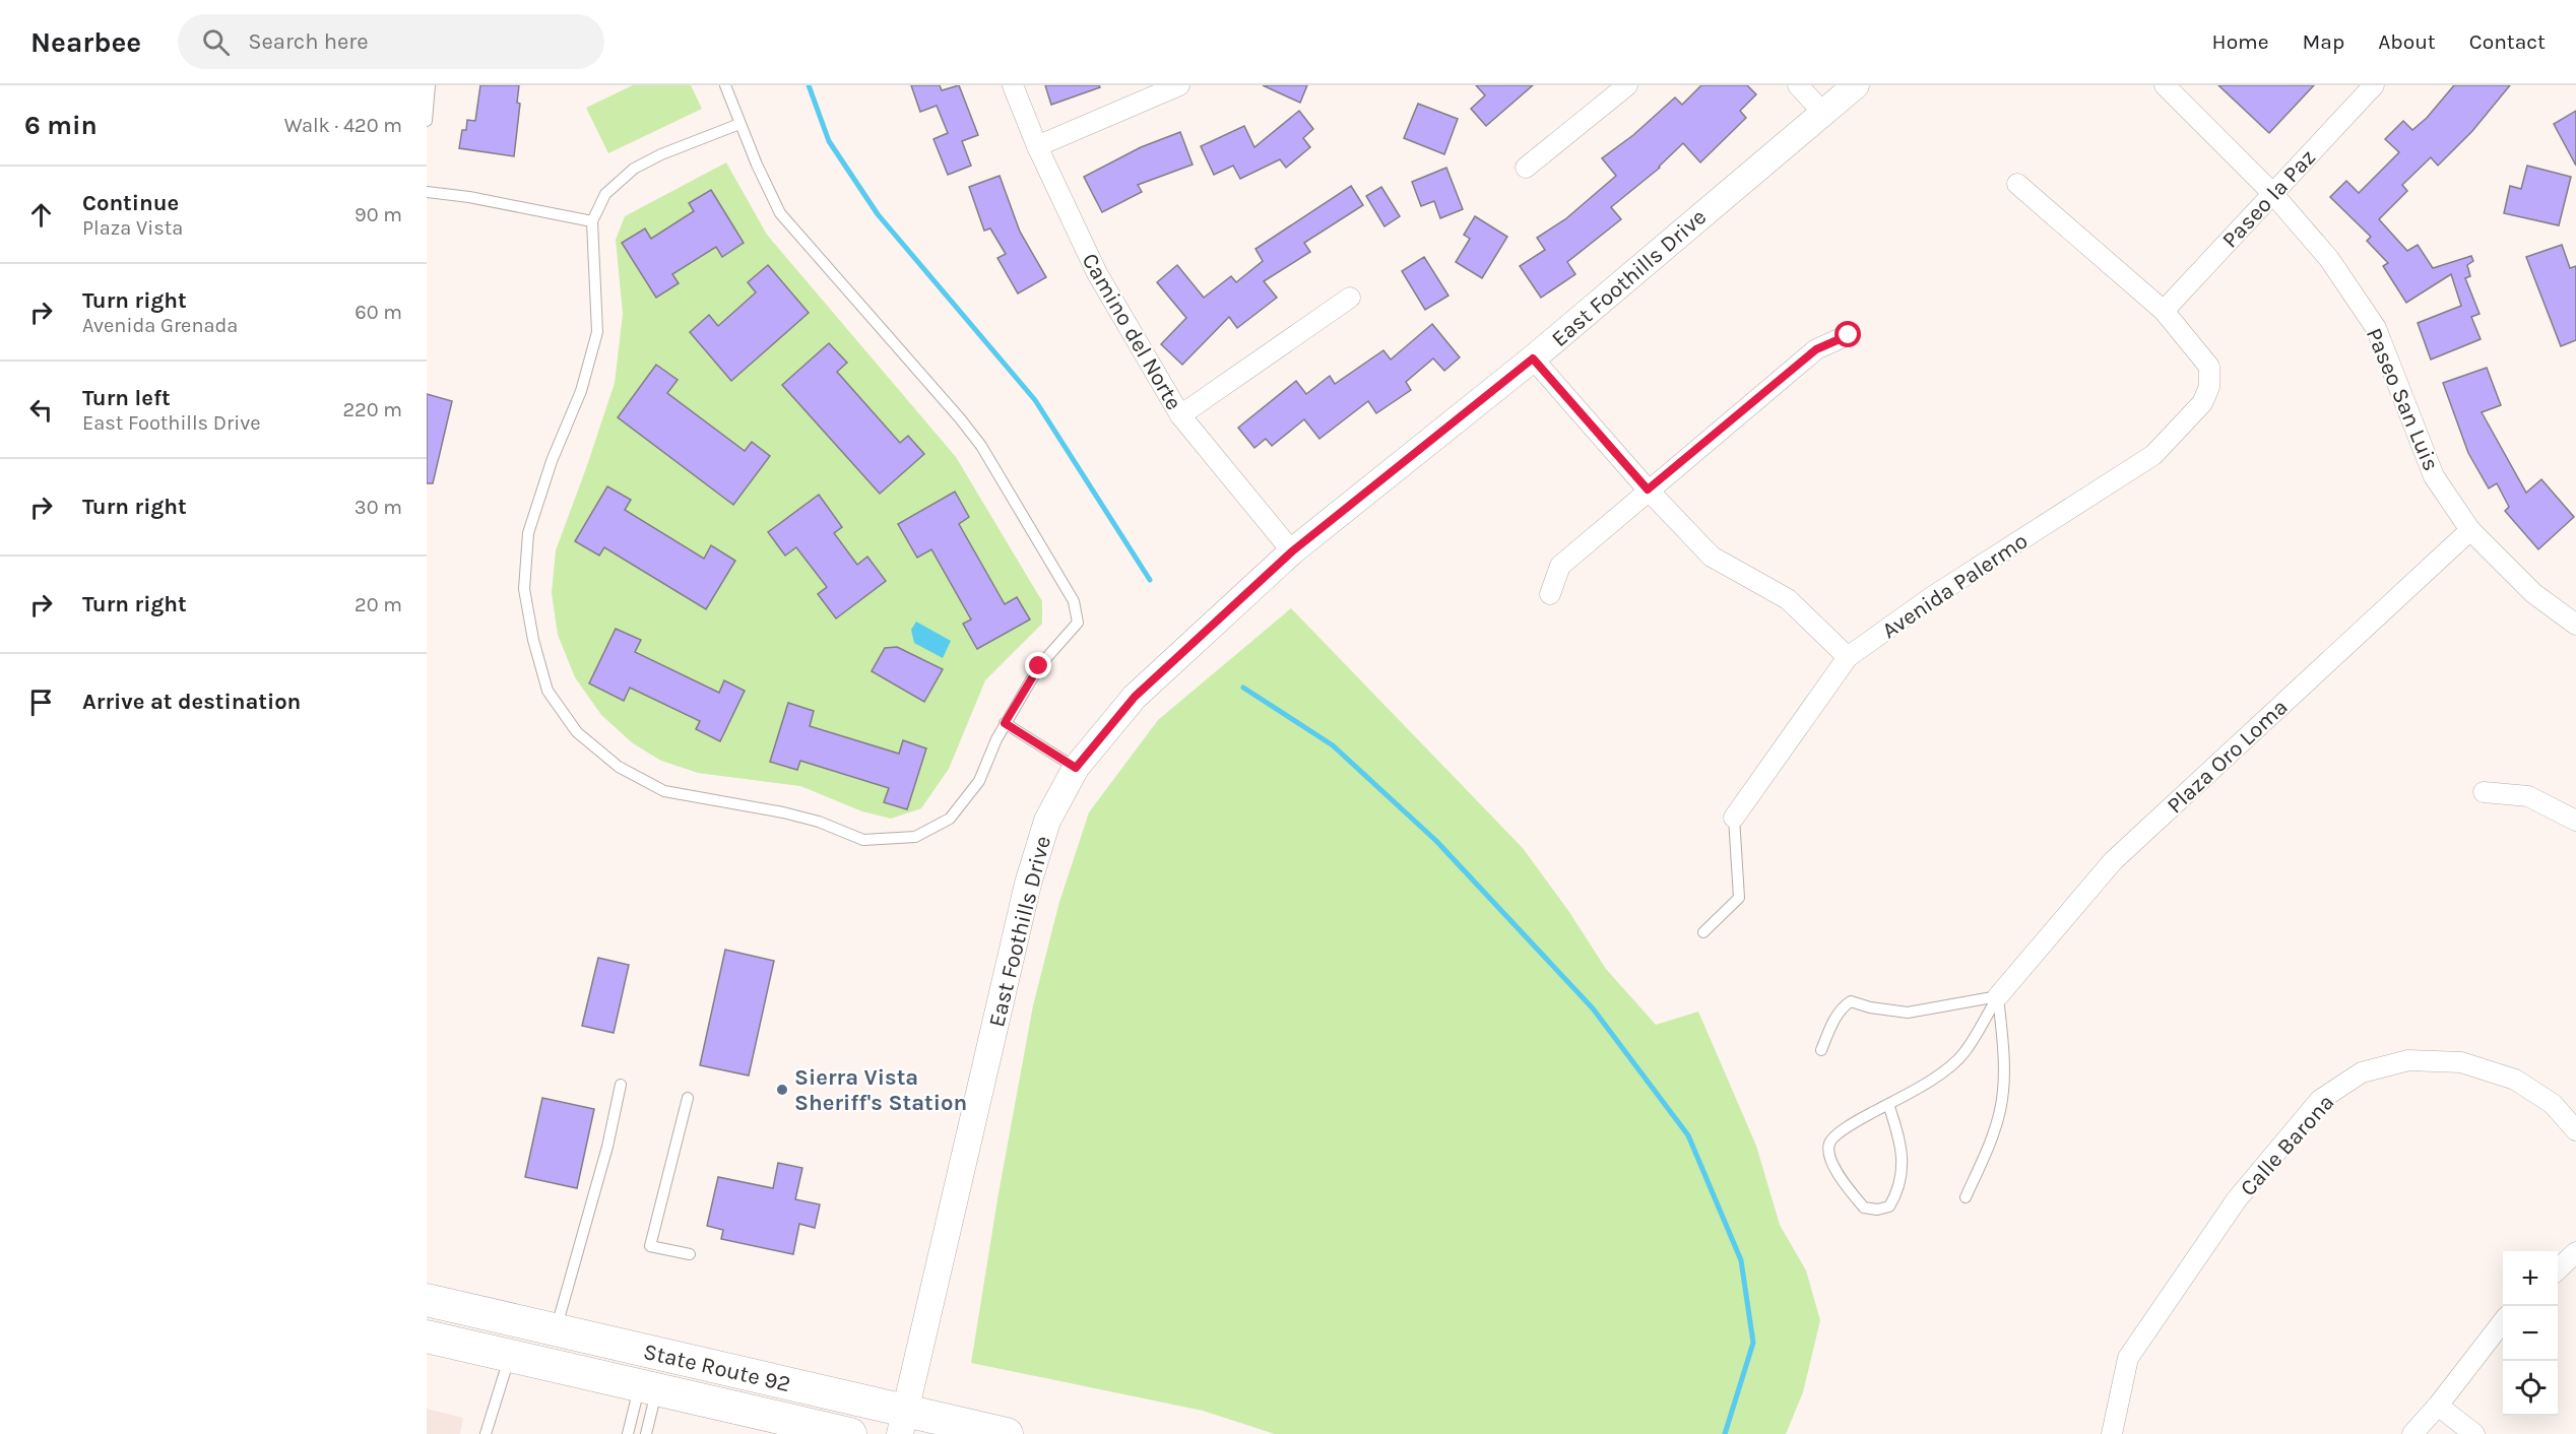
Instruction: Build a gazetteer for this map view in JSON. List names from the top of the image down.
{
  "streets": {
    "main road": ["State Route 92"],
    "street": [
      "Paseo la Paz",
      "East Foothills Drive",
      "Camino del Norte",
      "Paseo San Luis",
      "Avenida Palermo",
      "Plaza Oro Loma",
      "Calle Barona"
    ]
  },
  "crossings": [
    ["Paseo la Paz", "Paseo San Luis"],
    ["Paseo la Paz", "Avenida Palermo"],
    ["East Foothills Drive", "Camino del Norte"],
    ["East Foothills Drive", "State Route 92"],
    ["Paseo San Luis", "Plaza Oro Loma"]
  ],
  "places": ["Sierra Vista Sheriff's Station"],
  "page": {
    "header": "Nearbee",
    "search": "Search here",
    "nav": [
      "Home",
      "Map",
      "About",
      "Contact"
    ],
    "heading": ["6 min", "Walk · 420 m"],
    "list": [
      ["Continue", "Plaza Vista", "90 m"],
      ["Turn right", "Avenida Grenada", "60 m"],
      ["Turn left", "East Foothills Drive", "220 m"],
      ["Turn right", "30 m"],
      ["Turn right", "20 m"],
      "Arrive at destination"
    ],
    "map_buttons": ["+", "−"]
  }
}
